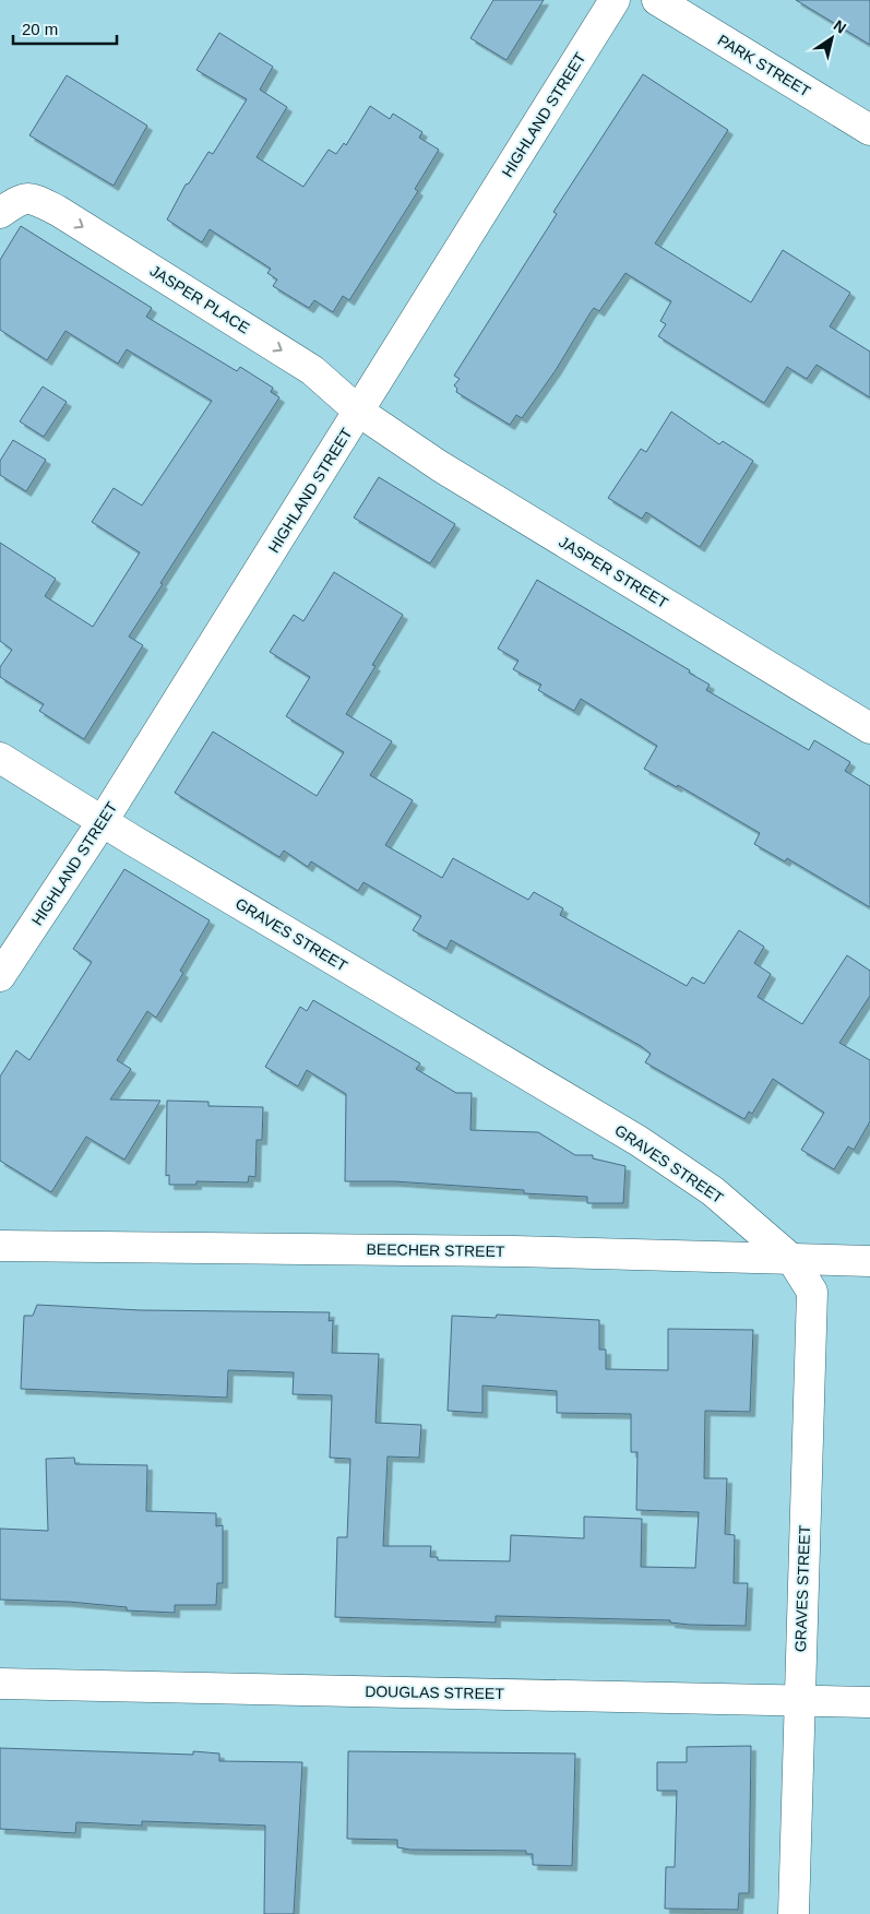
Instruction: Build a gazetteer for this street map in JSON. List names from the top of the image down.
{
  "streets": {
    "street": [
      "PARK STREET",
      "HIGHLAND STREET",
      "JASPER PLACE",
      "JASPER STREET",
      "GRAVES STREET",
      "BEECHER STREET",
      "DOUGLAS STREET"
    ]
  },
  "crossings": [
    ["HIGHLAND STREET", "JASPER PLACE"],
    ["HIGHLAND STREET", "JASPER STREET"],
    ["HIGHLAND STREET", "GRAVES STREET"],
    ["JASPER PLACE", "JASPER STREET"],
    ["GRAVES STREET", "BEECHER STREET"],
    ["GRAVES STREET", "DOUGLAS STREET"]
  ],
  "one_way": ["JASPER PLACE"],
  "scale_bar": "20 m",
  "north": "top right"
}
